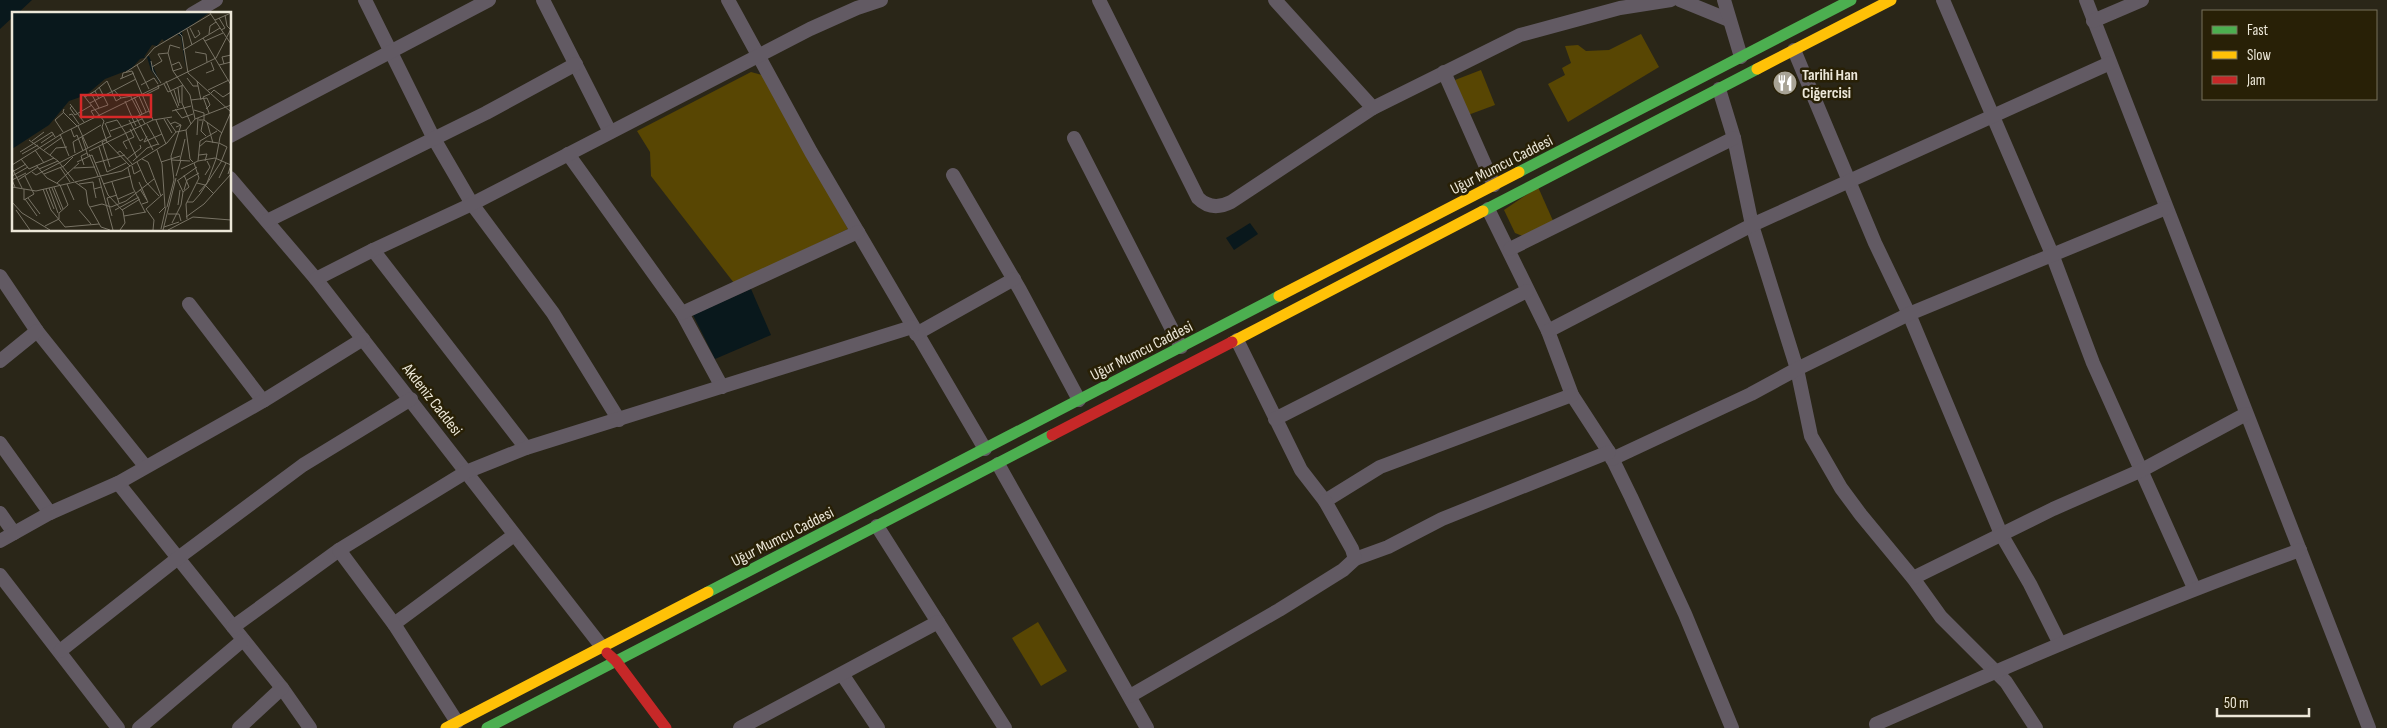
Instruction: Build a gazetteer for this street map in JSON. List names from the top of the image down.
{
  "streets": {
    "street": ["Uğur Mumcu Caddesi", "Akdeniz Caddesi"]
  },
  "crossings": [
    ["Uğur Mumcu Caddesi", "Akdeniz Caddesi"]
  ],
  "places": {
    "restaurant": ["Tarihi Han Ciğercisi"]
  },
  "legend": ["Fast", "Slow", "Jam"],
  "scale_bar": "50 m"
}
